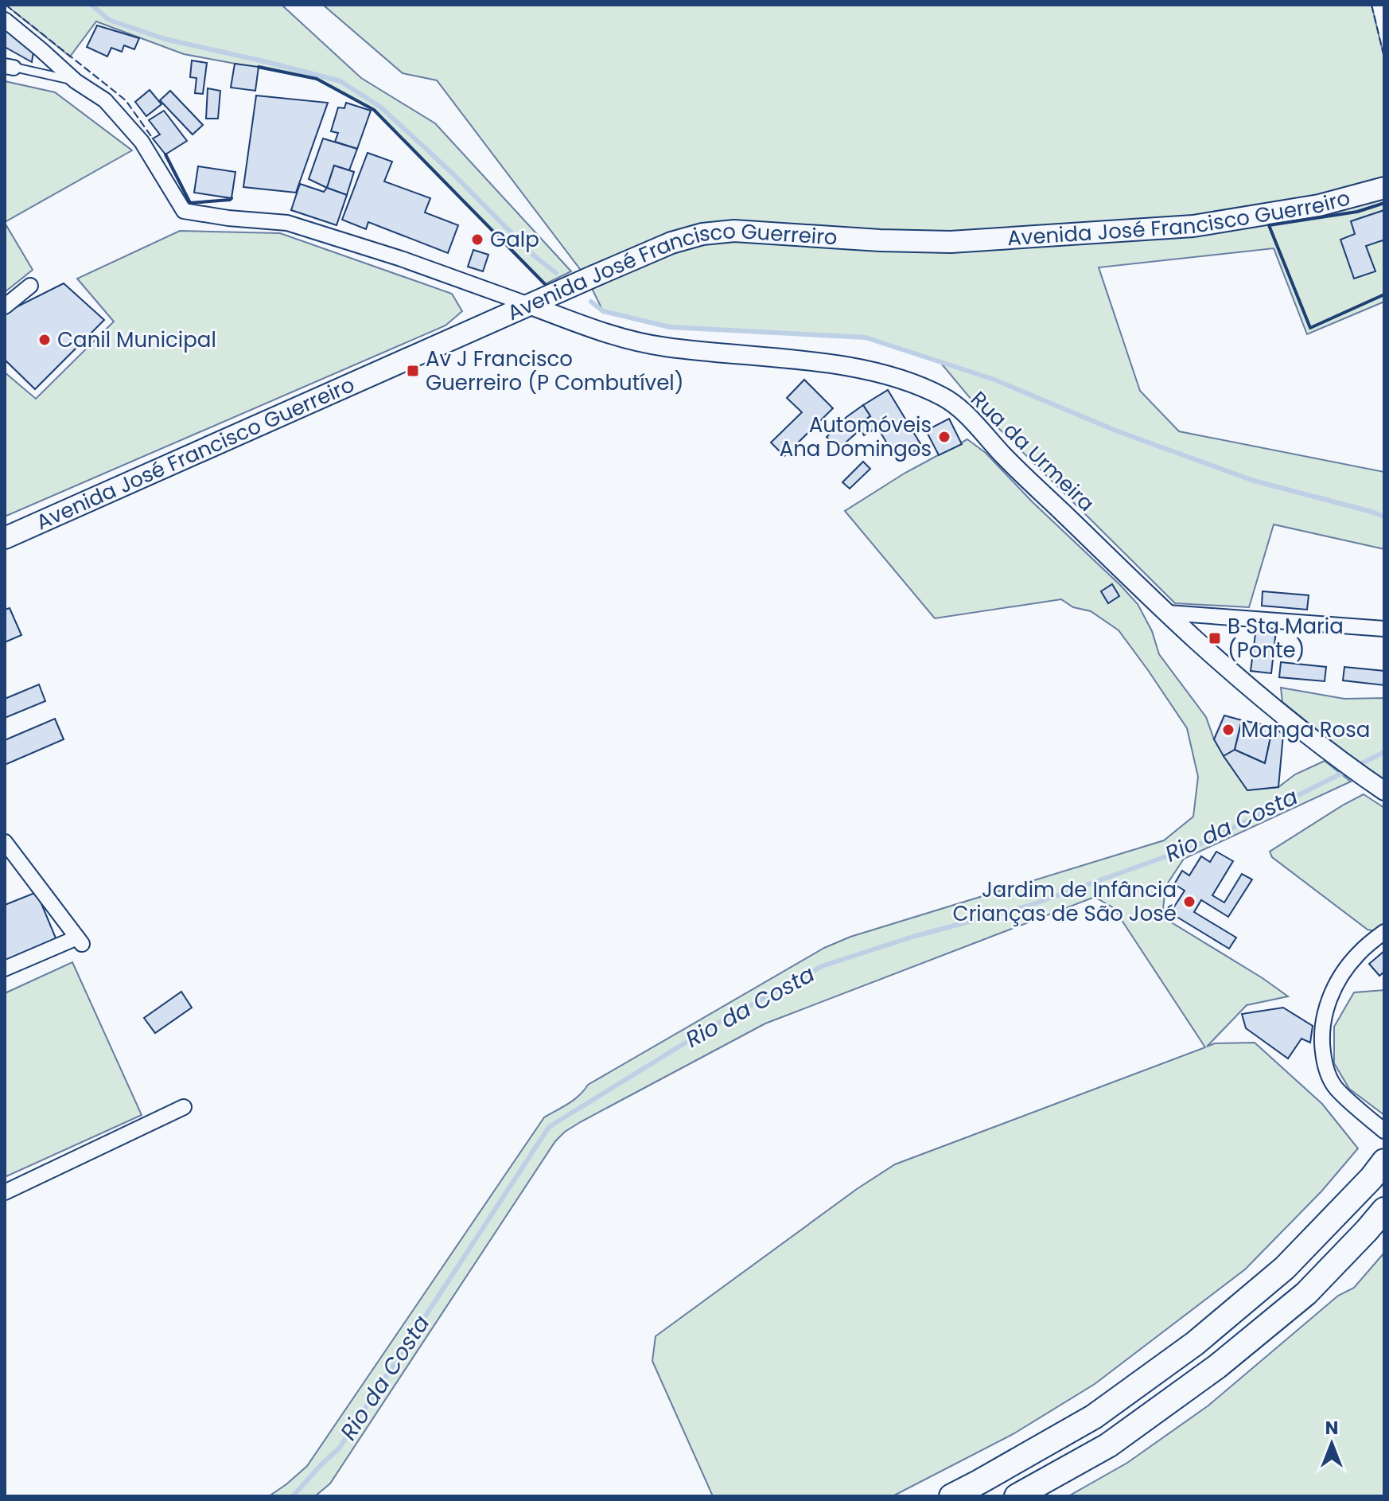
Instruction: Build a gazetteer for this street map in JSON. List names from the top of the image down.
{
  "streets": {
    "main road": ["Avenida José Francisco Guerreiro"],
    "street": ["Rua da Urmeira"]
  },
  "crossings": [
    ["Avenida José Francisco Guerreiro", "Rua da Urmeira"]
  ],
  "water": ["Rio da Costa"],
  "places": {
    "other": [
      "Galp",
      "Canil Municipal",
      "Automóveis Ana Domingos",
      "Manga Rosa",
      "Jardim de Infância Crianças de São José"
    ],
    "transit": ["Av J Francisco Guerreiro (P Combutível)", "B Sta Maria (Ponte)"]
  },
  "north": "top"
}
